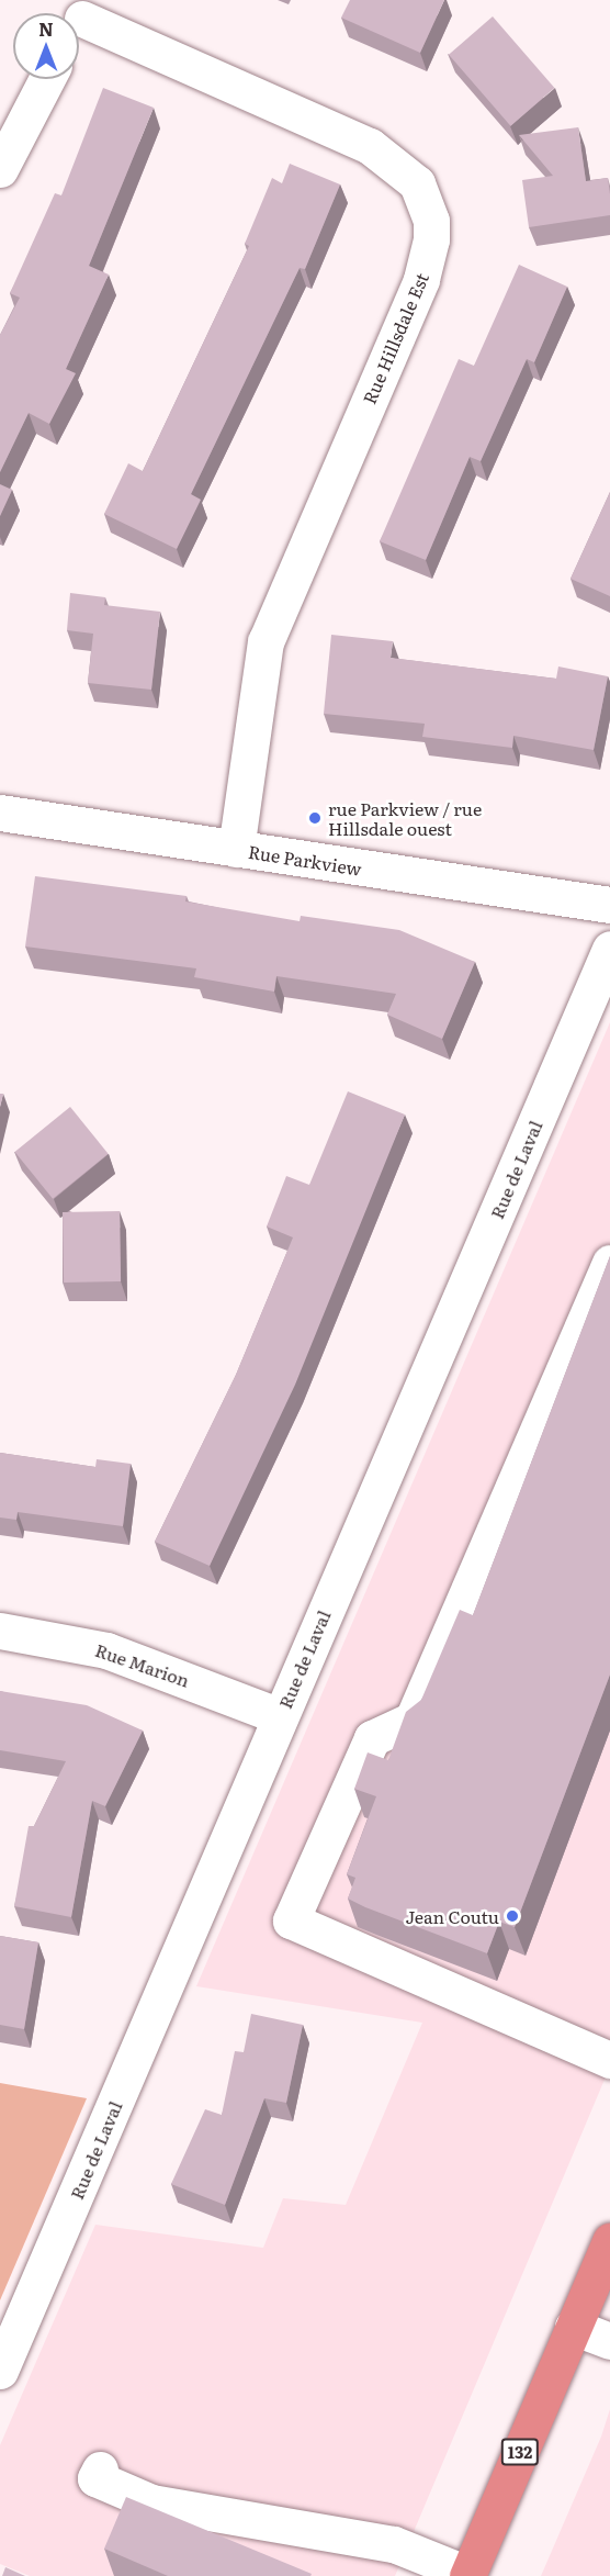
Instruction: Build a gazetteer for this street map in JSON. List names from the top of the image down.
{
  "streets": {
    "highway": ["132"],
    "street": [
      "Rue Hillsdale Est",
      "Rue Parkview",
      "Rue de Laval",
      "Rue Marion"
    ]
  },
  "crossings": [
    ["Rue Hillsdale Est", "Rue Parkview"],
    ["Rue de Laval", "Rue Marion"]
  ],
  "places": ["rue Parkview / rue Hillsdale ouest", "Jean Coutu"],
  "north": "top"
}
